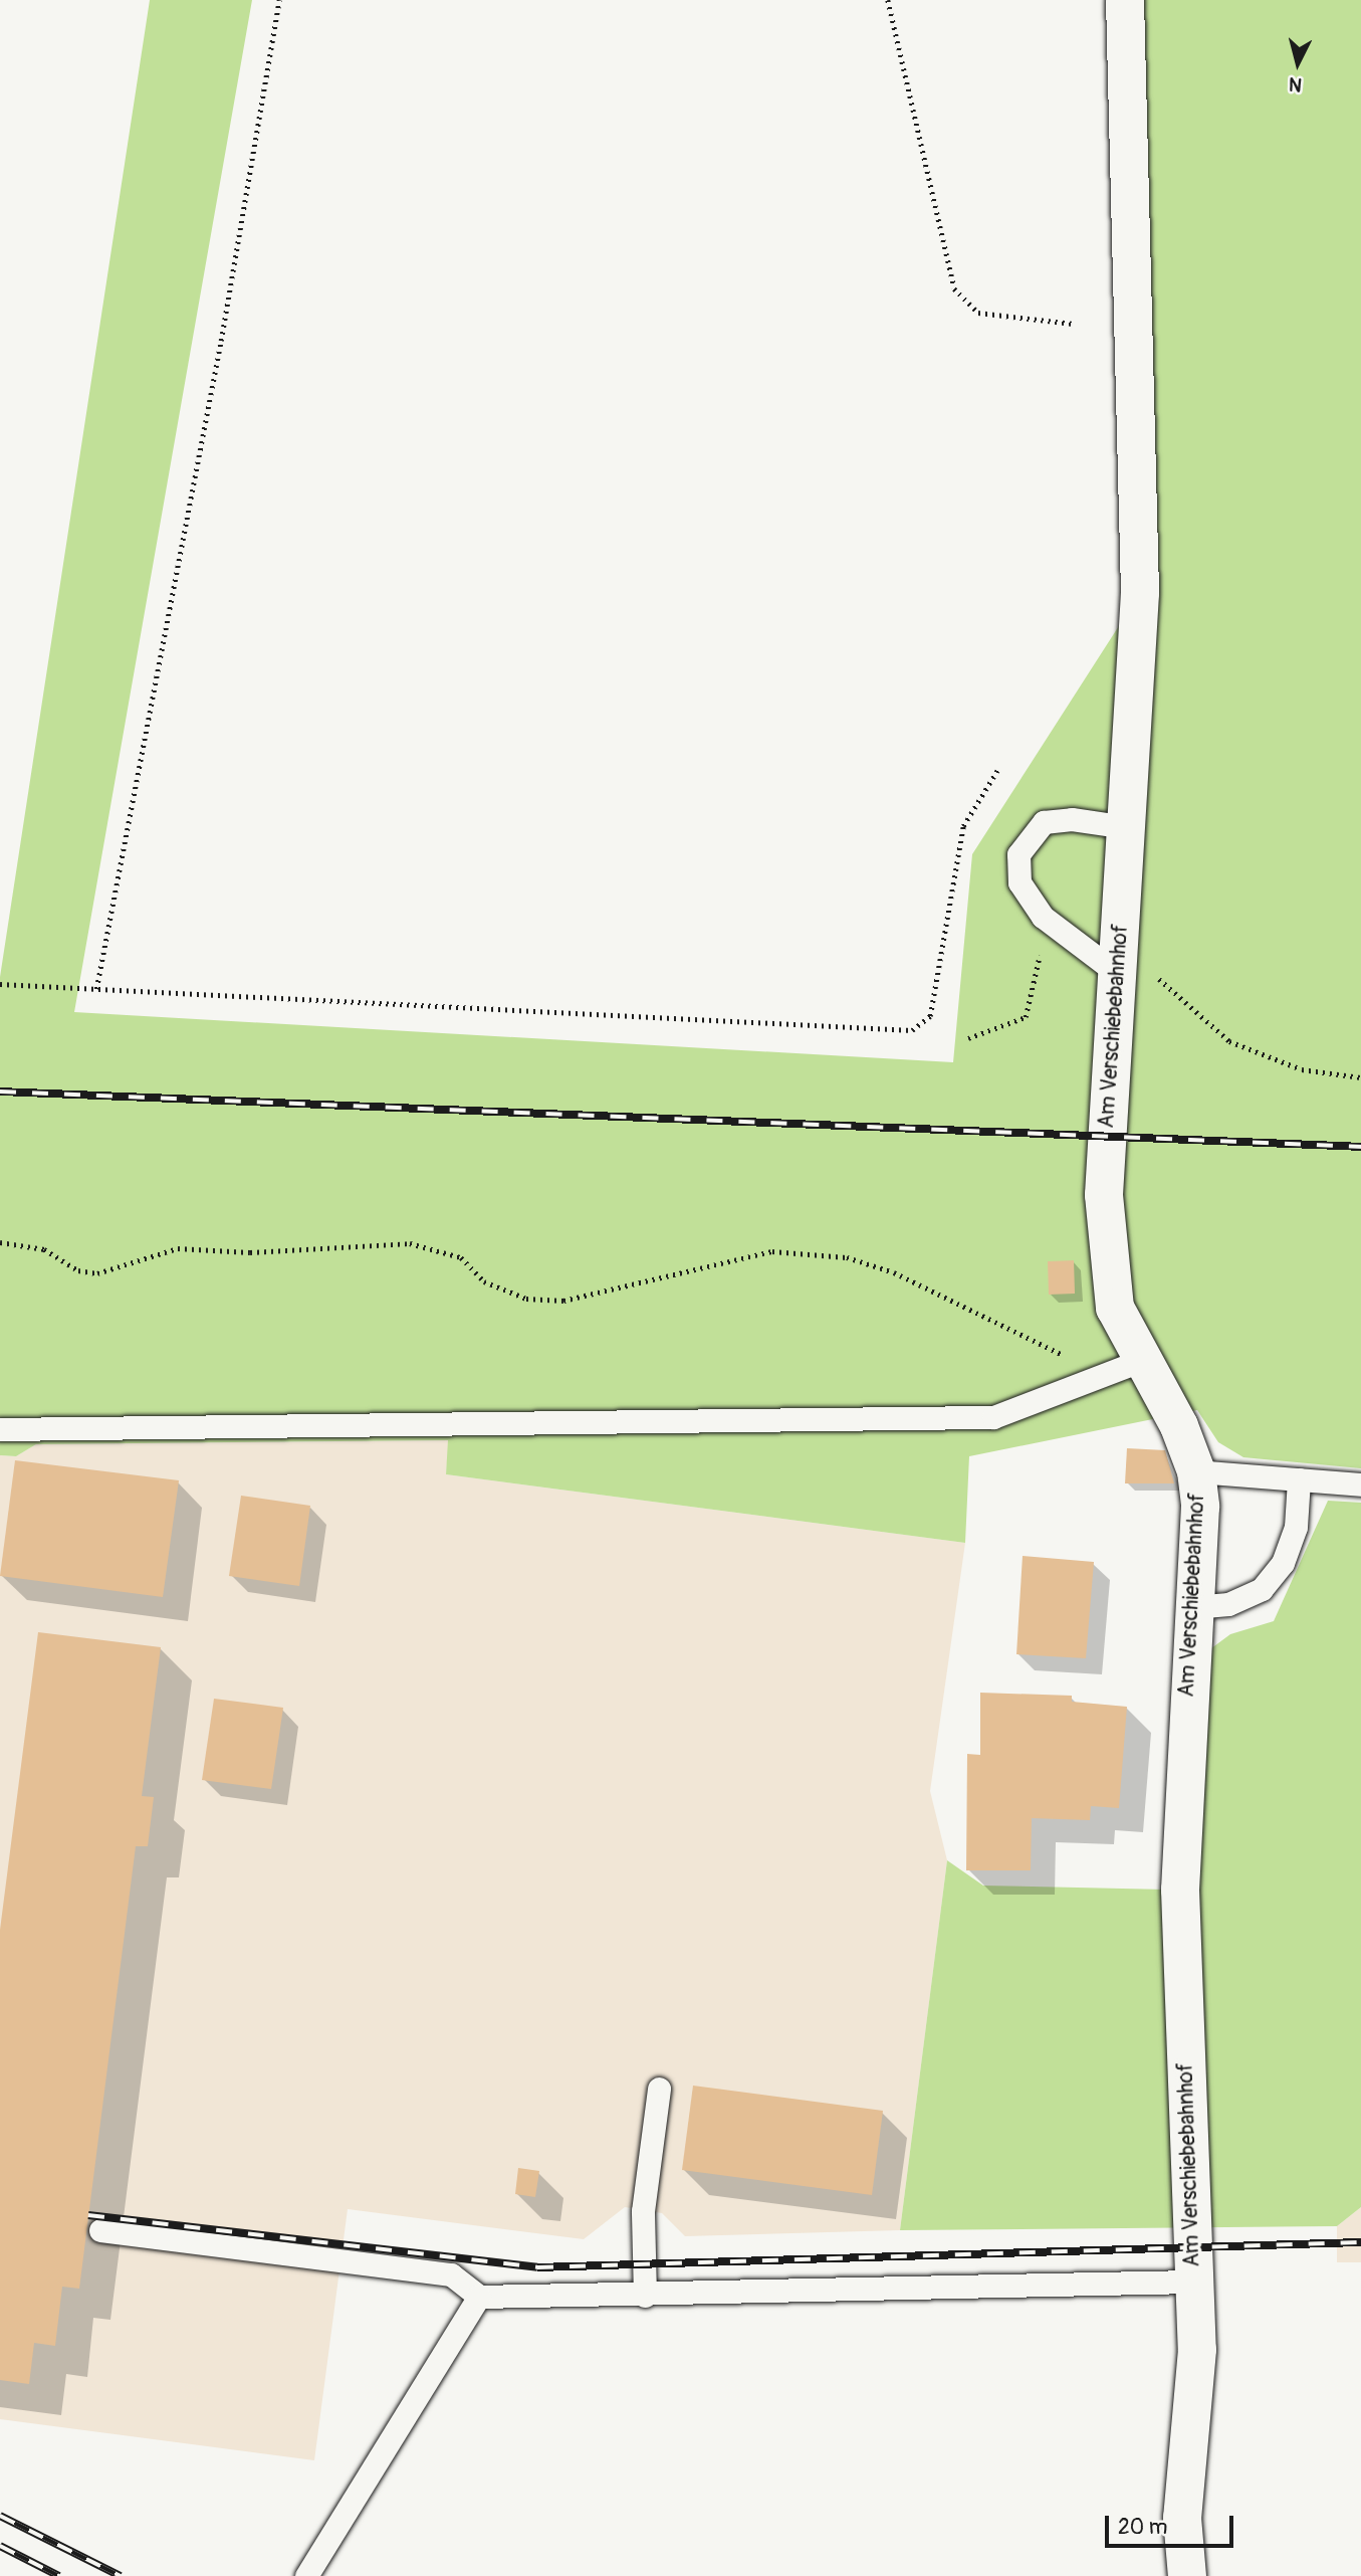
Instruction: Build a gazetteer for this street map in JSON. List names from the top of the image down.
{
  "streets": {
    "street": ["Am Verschiebebahnhof"]
  },
  "scale_bar": "20 m",
  "north": "bottom"
}
